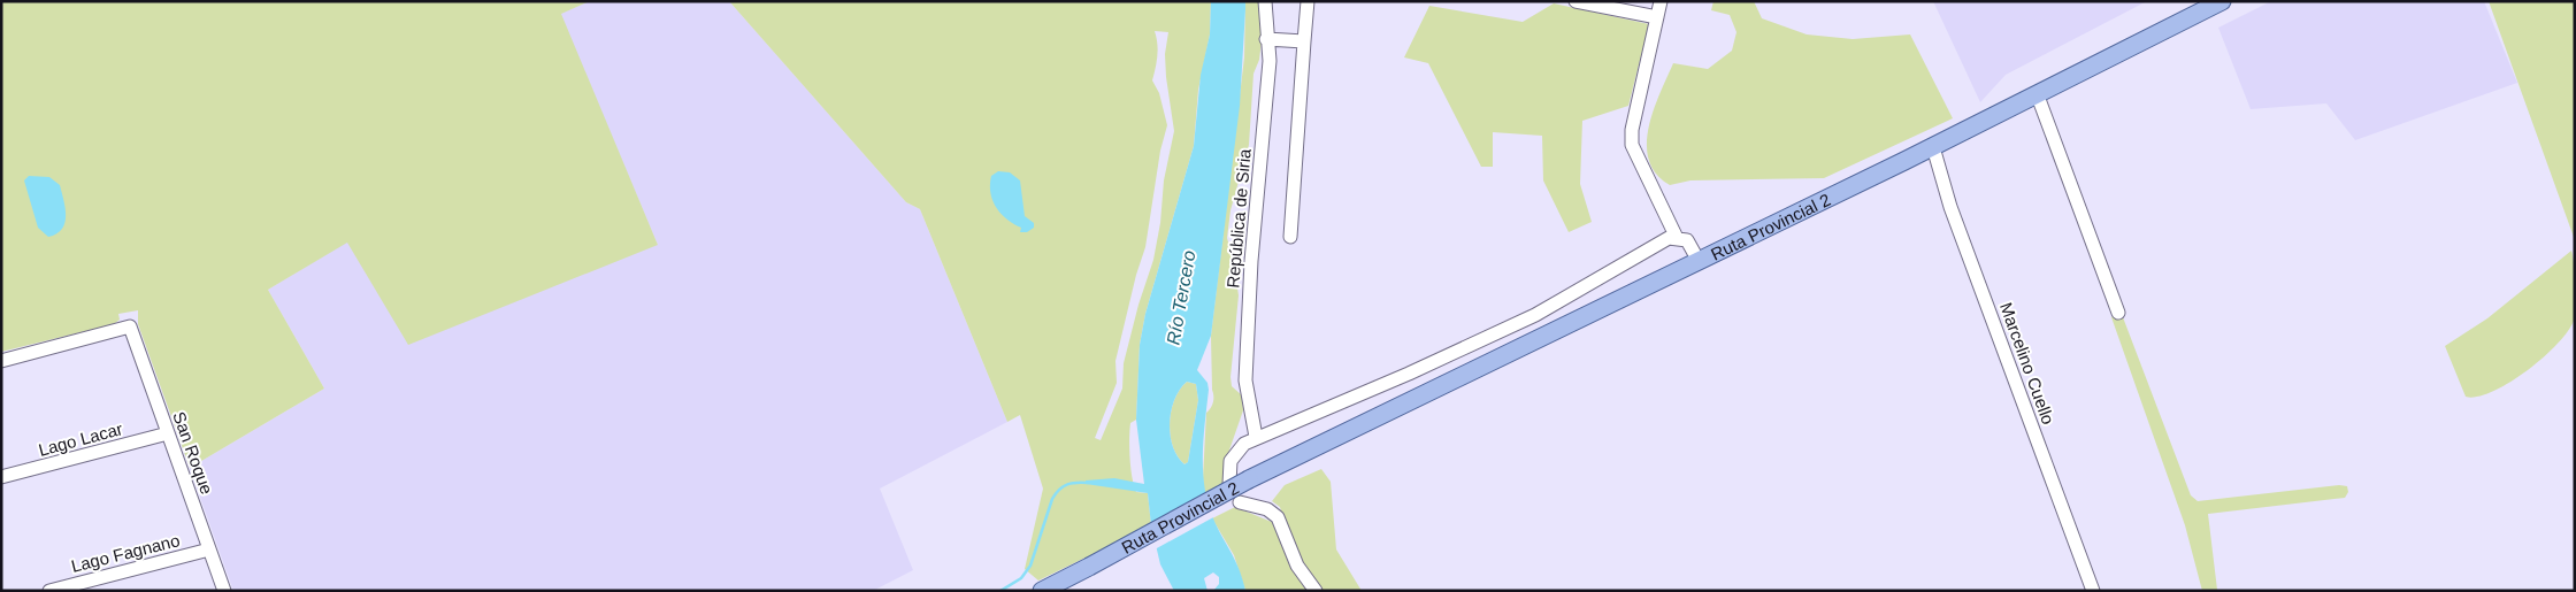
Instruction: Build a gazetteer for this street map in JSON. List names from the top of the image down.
{
  "streets": {
    "main road": ["Ruta Provincial 2"],
    "street": [
      "República de Siria",
      "Marcelino Cuello",
      "Lago Lacar",
      "San Roque",
      "Lago Fagnano"
    ]
  },
  "crossings": [
    ["Ruta Provincial 2", "Marcelino Cuello"],
    ["Lago Lacar", "San Roque"],
    ["San Roque", "Lago Fagnano"]
  ],
  "water": ["Río Tercero"]
}
